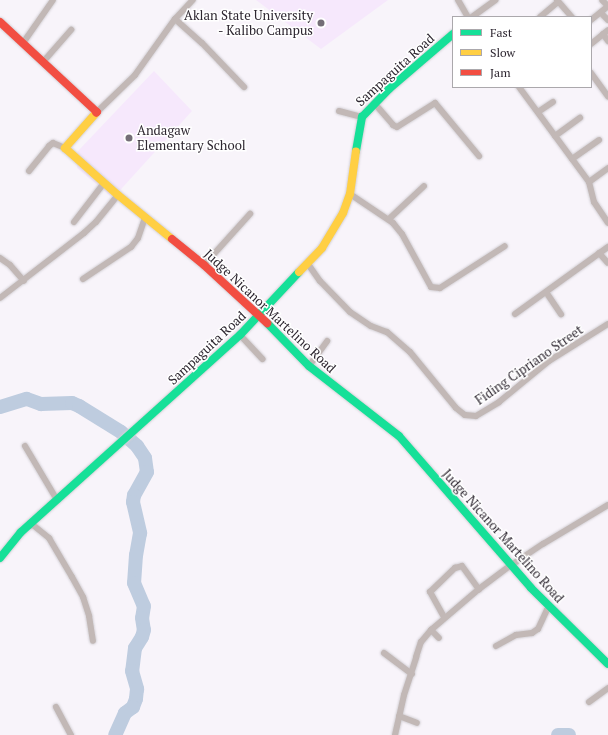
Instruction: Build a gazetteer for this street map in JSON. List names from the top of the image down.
{
  "streets": {
    "street": ["Sampaguita Road", "Judge Nicanor Martelino Road", "Fiding Cipriano Street"]
  },
  "crossings": [
    ["Sampaguita Road", "Judge Nicanor Martelino Road"],
    ["Sampaguita Road", "Fiding Cipriano Street"]
  ],
  "places": ["Aklan State University - Kalibo Campus", "Andagaw Elementary School"],
  "legend": ["Fast", "Slow", "Jam"]
}
